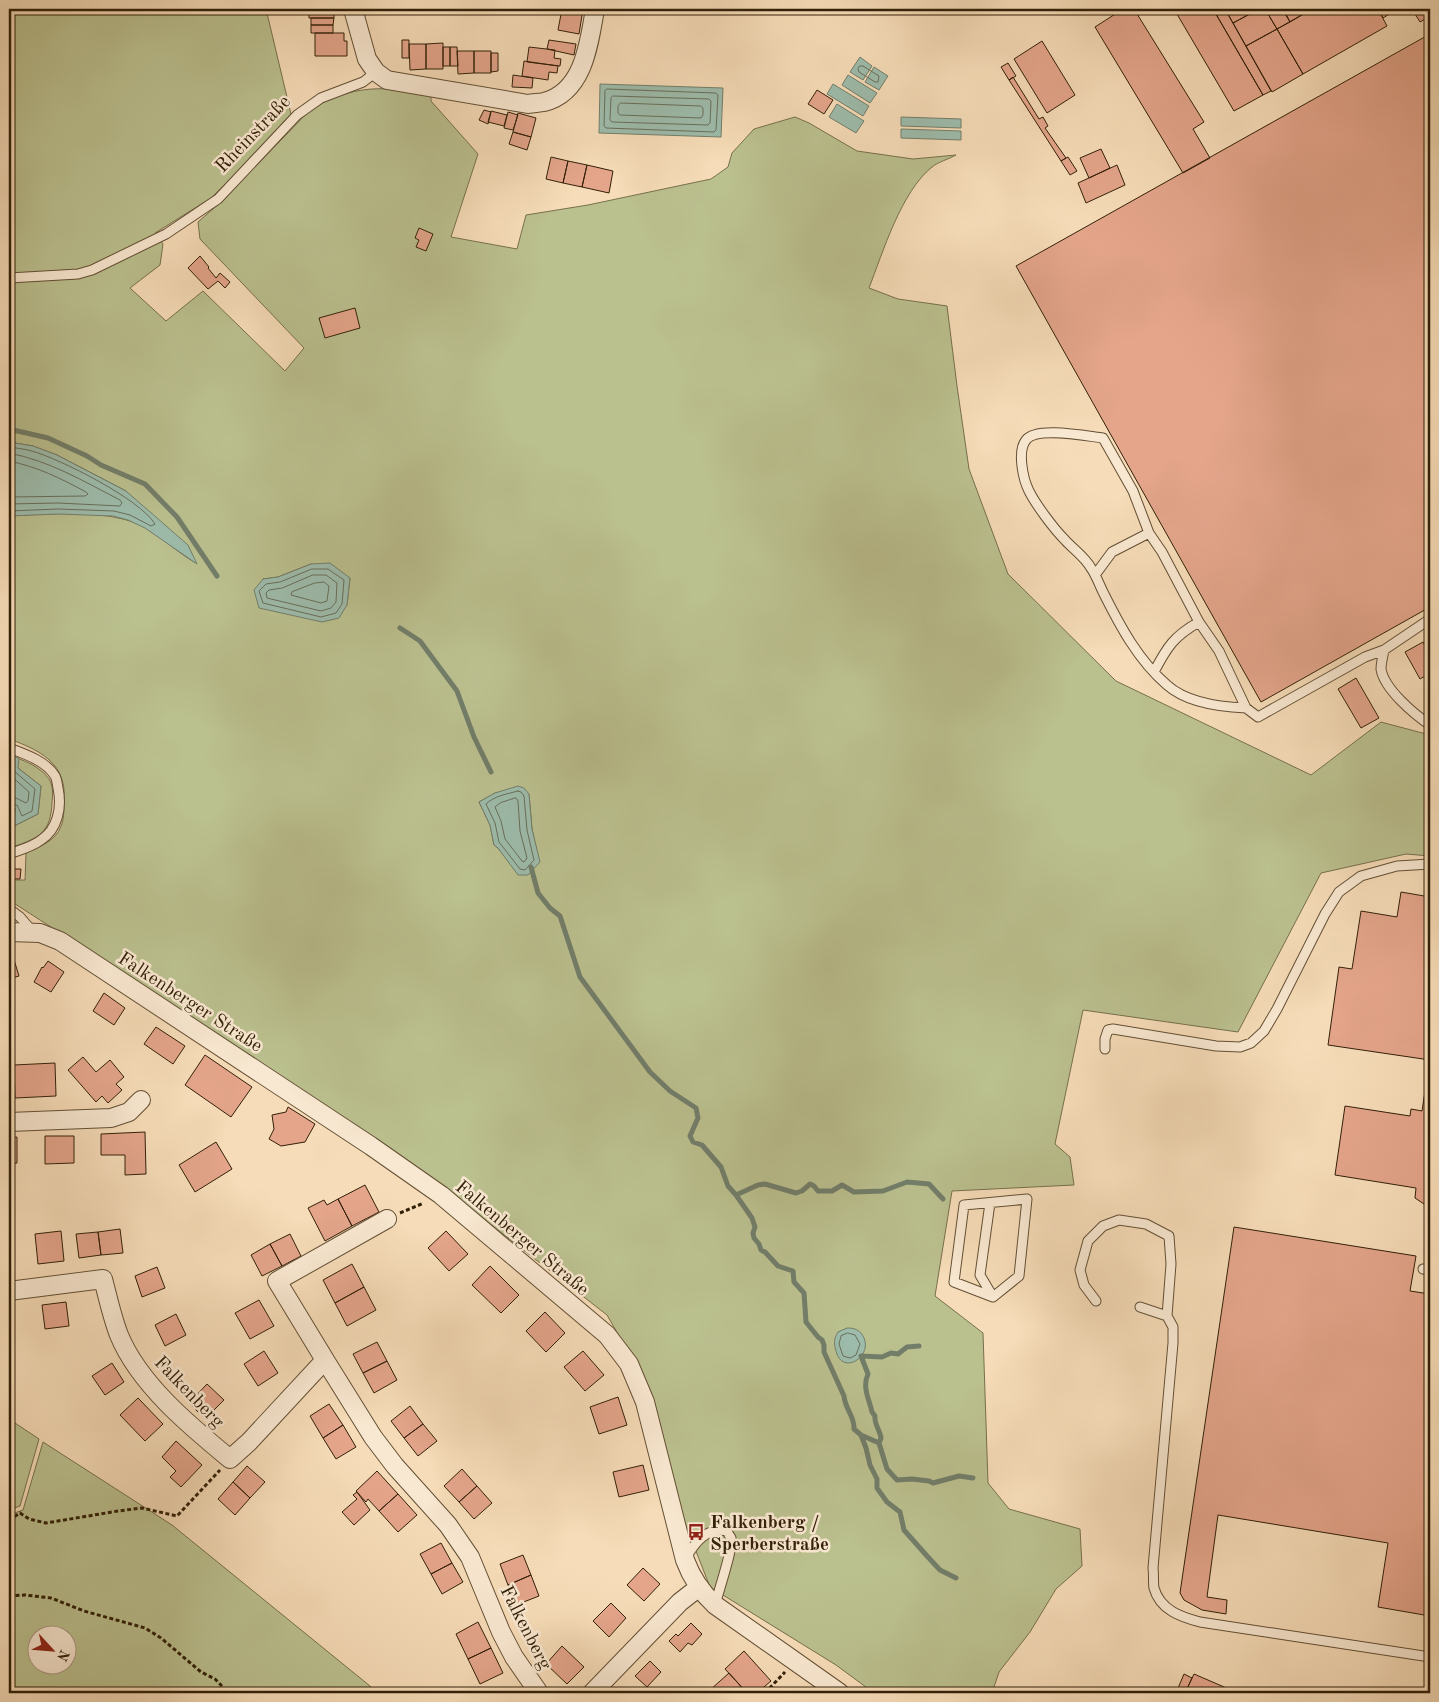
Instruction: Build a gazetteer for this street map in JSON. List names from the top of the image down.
{
  "streets": {
    "street": ["Falkenberger Straße", "Falkenberg"],
    "lane": ["Rheinstraße"]
  },
  "places": {
    "bus stop": ["Falkenberg / Sperberstraße"]
  },
  "north": "bottom right"
}
